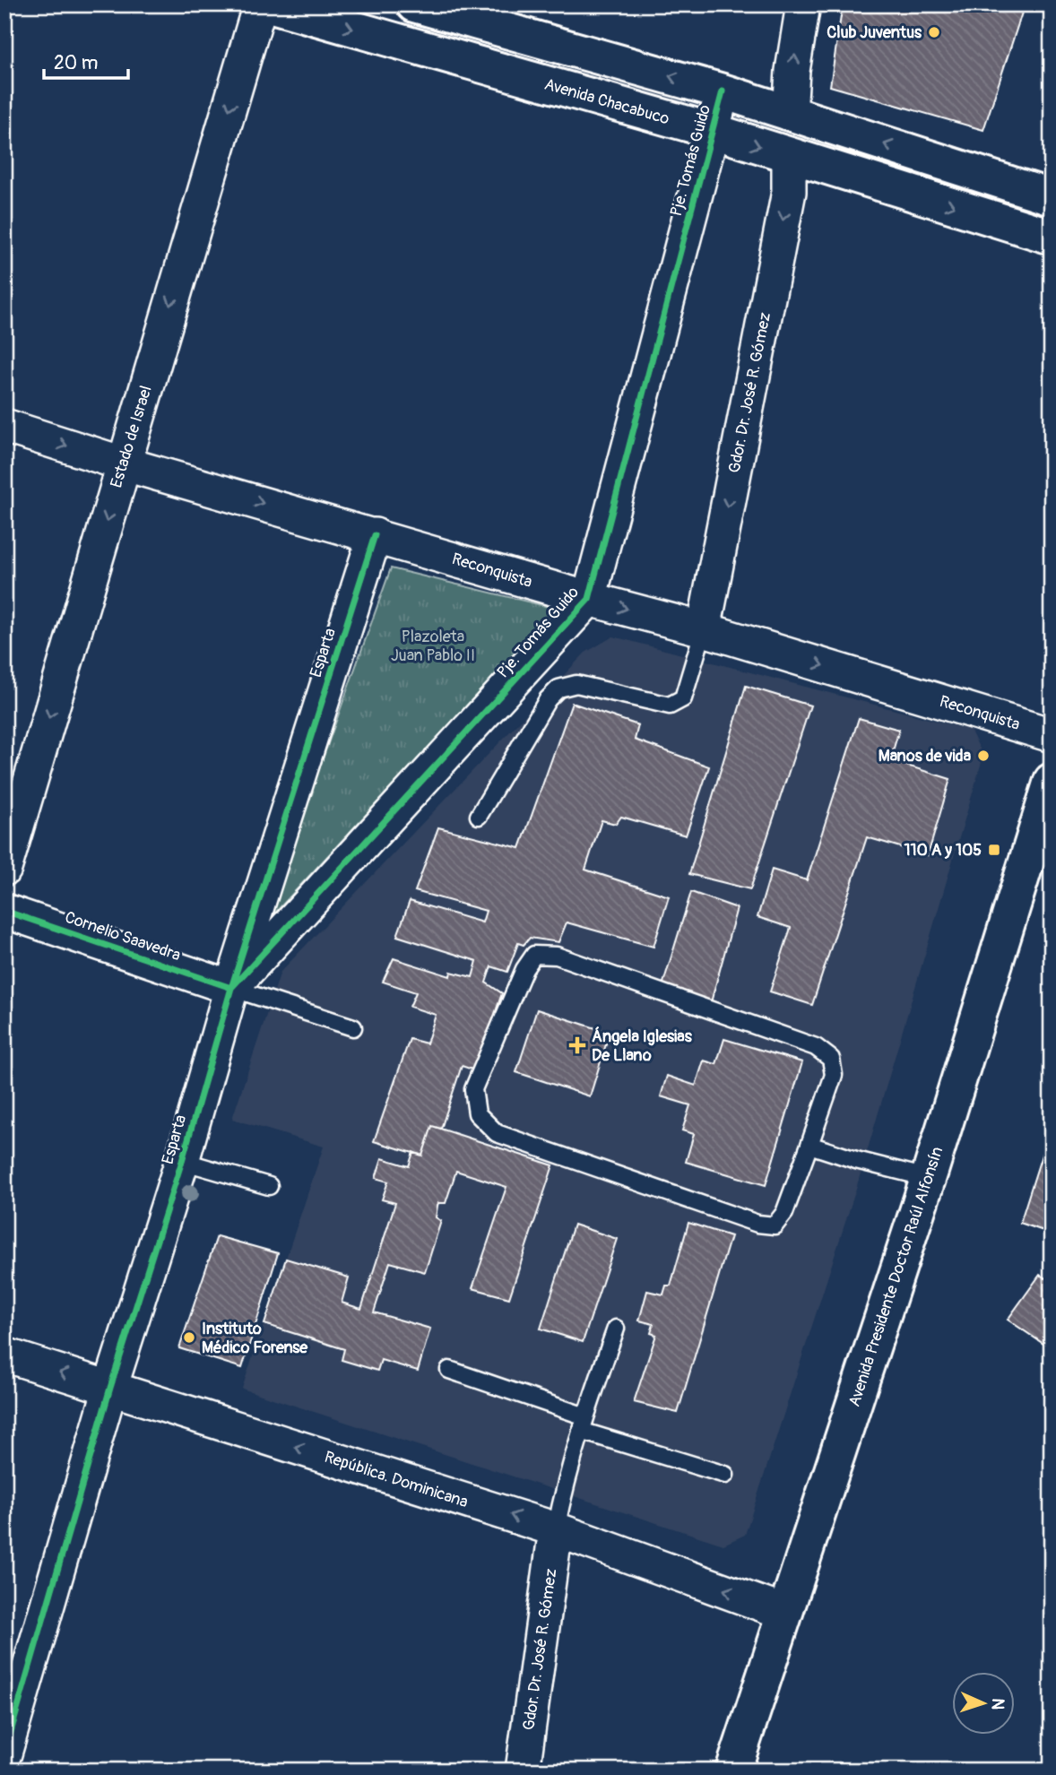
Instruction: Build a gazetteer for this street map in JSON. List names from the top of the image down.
{
  "streets": {
    "main road": ["Avenida Chacabuco", "Avenida Presidente Doctor Raúl Alfonsín"],
    "street": [
      "Pje. Tomás Guido",
      "Gdor. Dr. José R. Gómez",
      "Estado de Israel",
      "Reconquista",
      "Esparta",
      "Cornelio Saavedra",
      "República. Dominicana"
    ]
  },
  "crossings": [
    ["Avenida Chacabuco", "Pje. Tomás Guido"],
    ["Avenida Chacabuco", "Gdor. Dr. José R. Gómez"],
    ["Pje. Tomás Guido", "Reconquista"],
    ["Pje. Tomás Guido", "Esparta"],
    ["Pje. Tomás Guido", "Cornelio Saavedra"],
    ["Gdor. Dr. José R. Gómez", "Reconquista"],
    ["Gdor. Dr. José R. Gómez", "República. Dominicana"],
    ["Estado de Israel", "Reconquista"],
    ["Reconquista", "Esparta"],
    ["Esparta", "Cornelio Saavedra"],
    ["Esparta", "República. Dominicana"],
    ["Avenida Presidente Doctor Raúl Alfonsín", "República. Dominicana"]
  ],
  "one_way": [
    "Gdor. Dr. José R. Gómez",
    "Estado de Israel",
    "Reconquista",
    "República. Dominicana"
  ],
  "parks": ["Plazoleta Juan Pablo II"],
  "places": {
    "other": ["Club Juventus", "Manos de vida", "Instituto Médico Forense"],
    "transit": ["110 A y 105"],
    "health": ["Ángela Iglesias De Llano"]
  },
  "scale_bar": "20 m",
  "north": "right"
}
